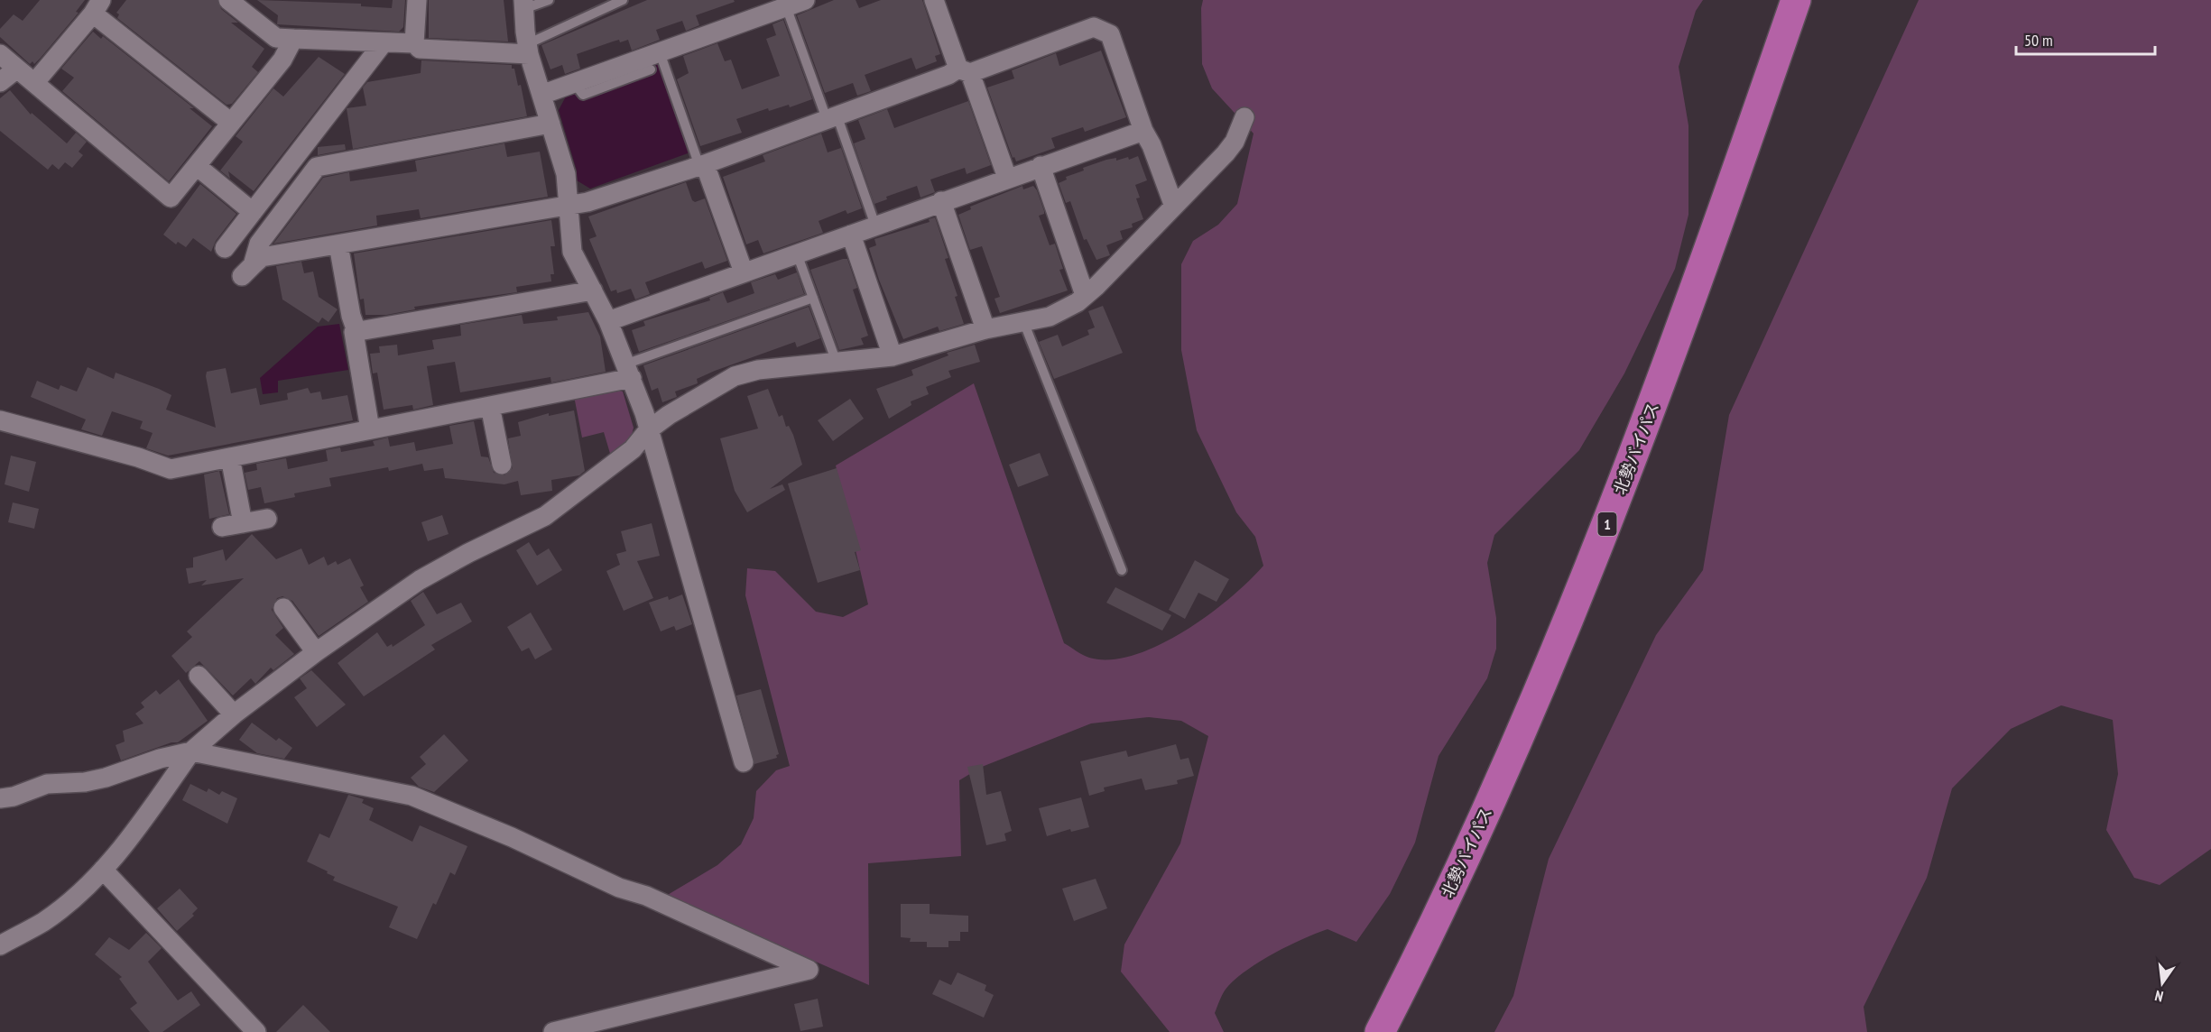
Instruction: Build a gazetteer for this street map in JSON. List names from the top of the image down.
{
  "streets": {
    "highway": ["北勢バイパス", "1"]
  },
  "scale_bar": "50 m",
  "north": "bottom"
}
